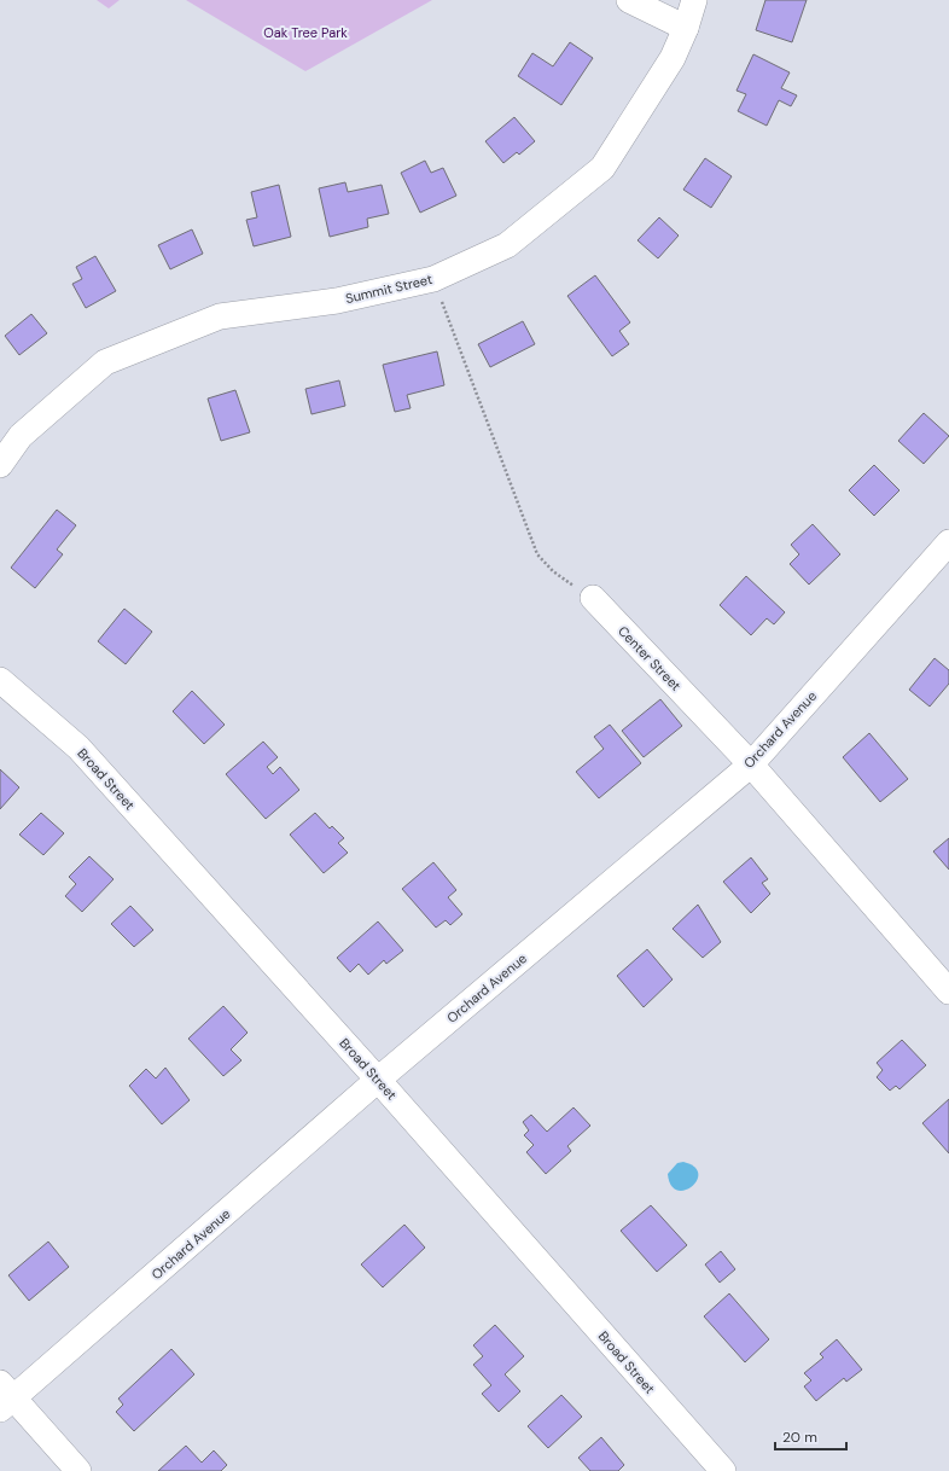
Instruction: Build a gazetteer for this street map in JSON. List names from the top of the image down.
{
  "streets": {
    "street": [
      "Summit Street",
      "Center Street",
      "Orchard Avenue",
      "Broad Street"
    ]
  },
  "crossings": [
    ["Center Street", "Orchard Avenue"],
    ["Orchard Avenue", "Broad Street"]
  ],
  "parks": ["Oak Tree Park"],
  "scale_bar": "20 m"
}
